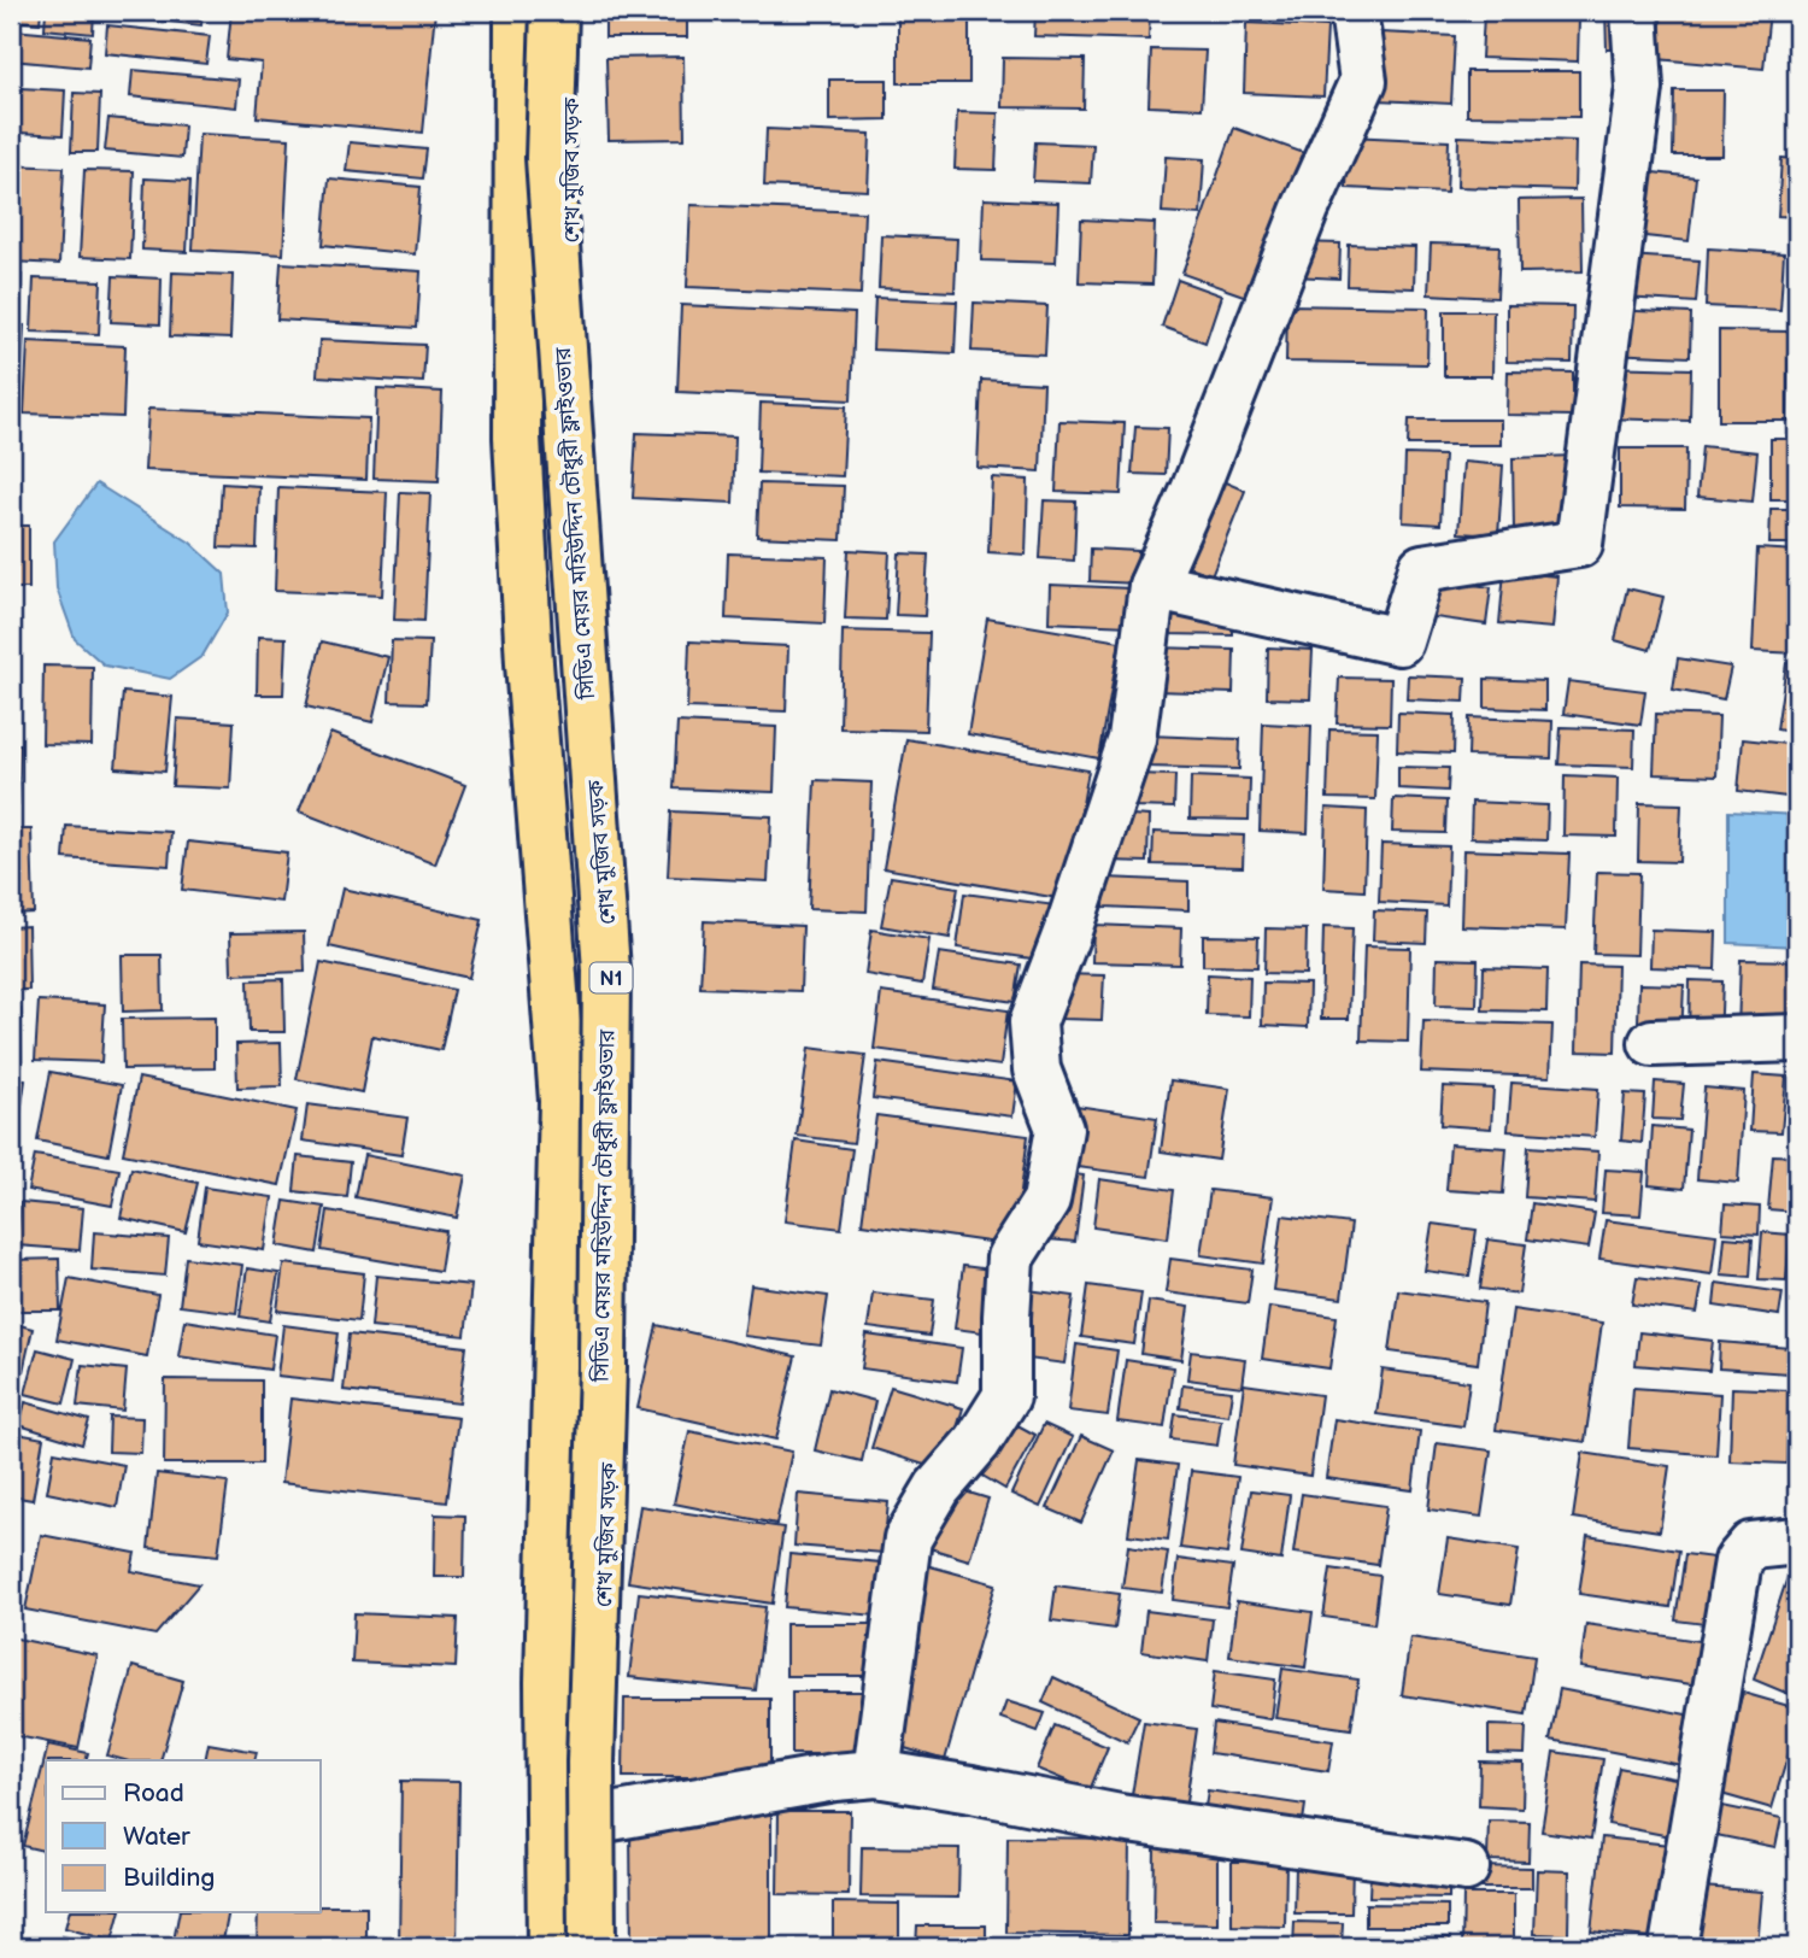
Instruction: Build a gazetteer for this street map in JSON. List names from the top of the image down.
{
  "streets": {
    "highway": ["শেখ মুজিব সড়ক", "সিডিএ মেয়র মহিউদ্দিন চৌধুরী ফ্লাইওভার", "N1"]
  },
  "crossings": [
    ["শেখ মুজিব সড়ক", "সিডিএ মেয়র মহিউদ্দিন চৌধুরী ফ্লাইওভার"]
  ],
  "legend": ["Road", "Water", "Building"]
}
